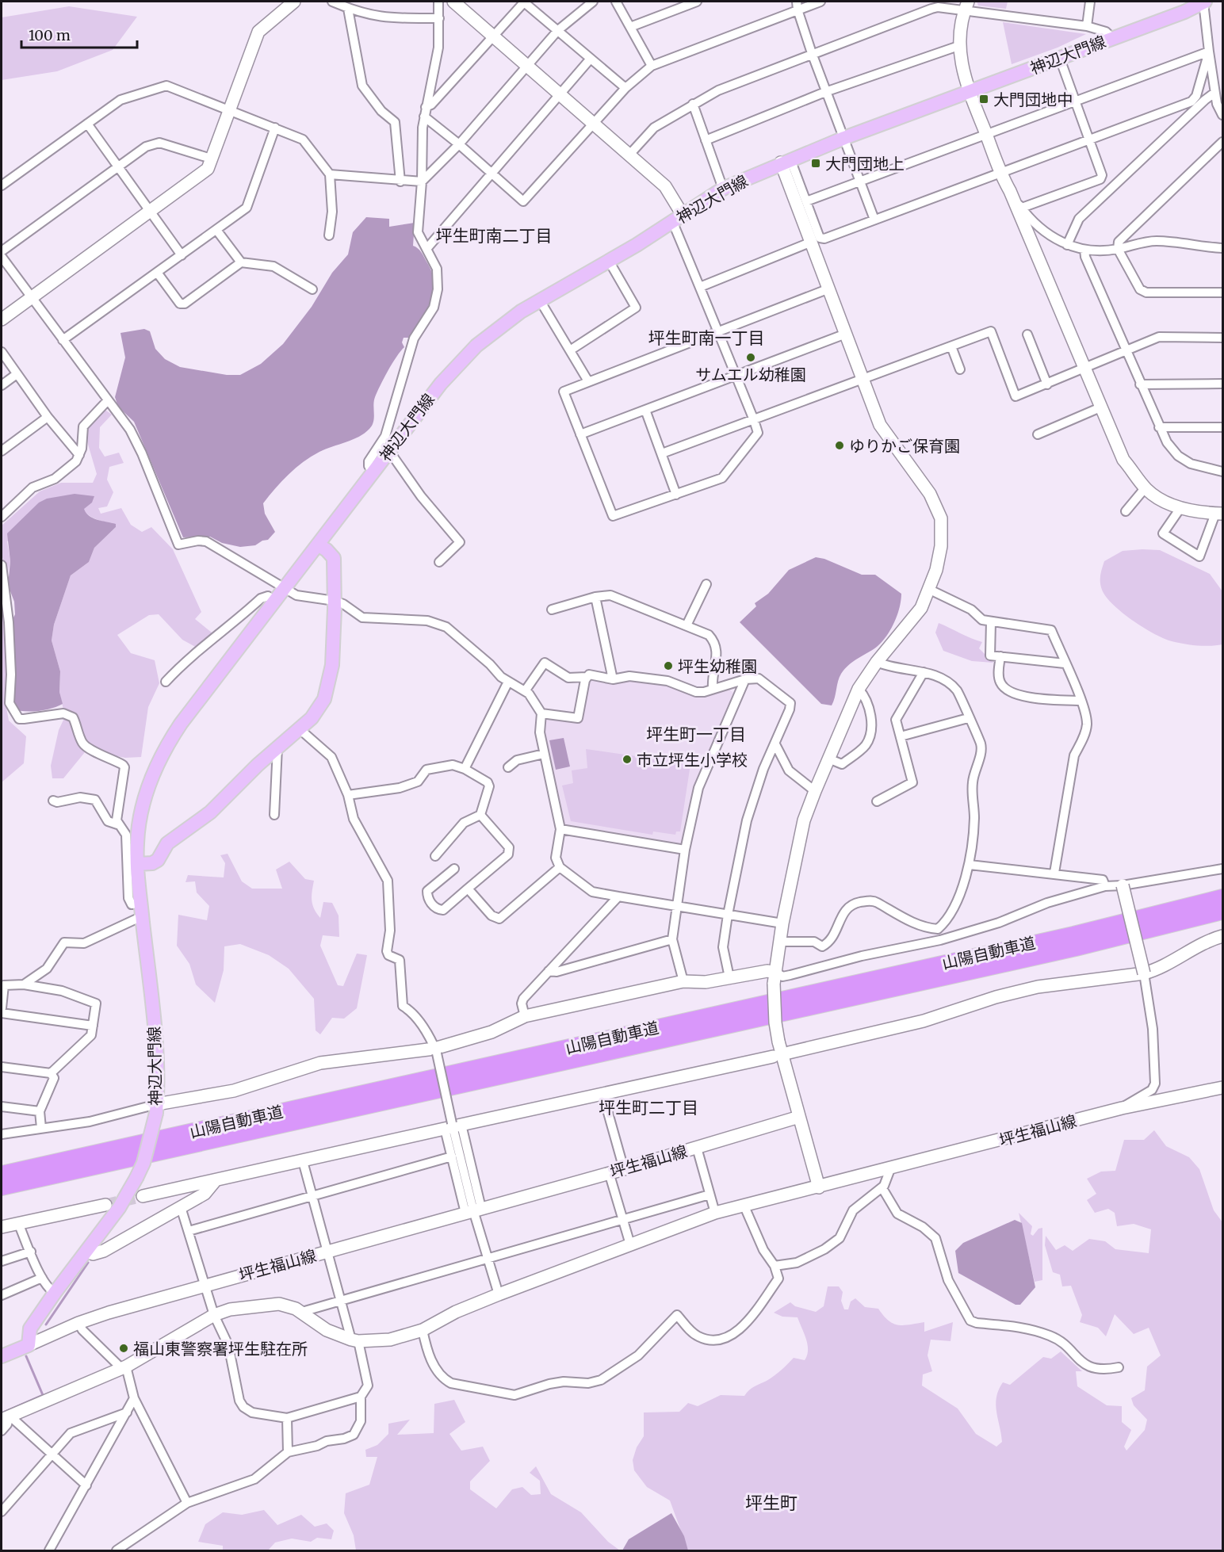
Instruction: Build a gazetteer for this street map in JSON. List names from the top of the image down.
{
  "streets": {
    "highway": ["山陽自動車道"],
    "main road": ["神辺大門線"],
    "street": ["坪生福山線"]
  },
  "crossings": [
    ["神辺大門線", "坪生福山線"]
  ],
  "districts": [
    "坪生町南二丁目",
    "坪生町南一丁目",
    "坪生町一丁目",
    "坪生町二丁目",
    "坪生町"
  ],
  "places": {
    "transit": ["大門団地中", "大門団地上"],
    "other": [
      "サムエル幼稚園",
      "ゆりかご保育園",
      "坪生幼稚園",
      "市立坪生小学校",
      "福山東警察署坪生駐在所"
    ]
  },
  "scale_bar": "100 m"
}
